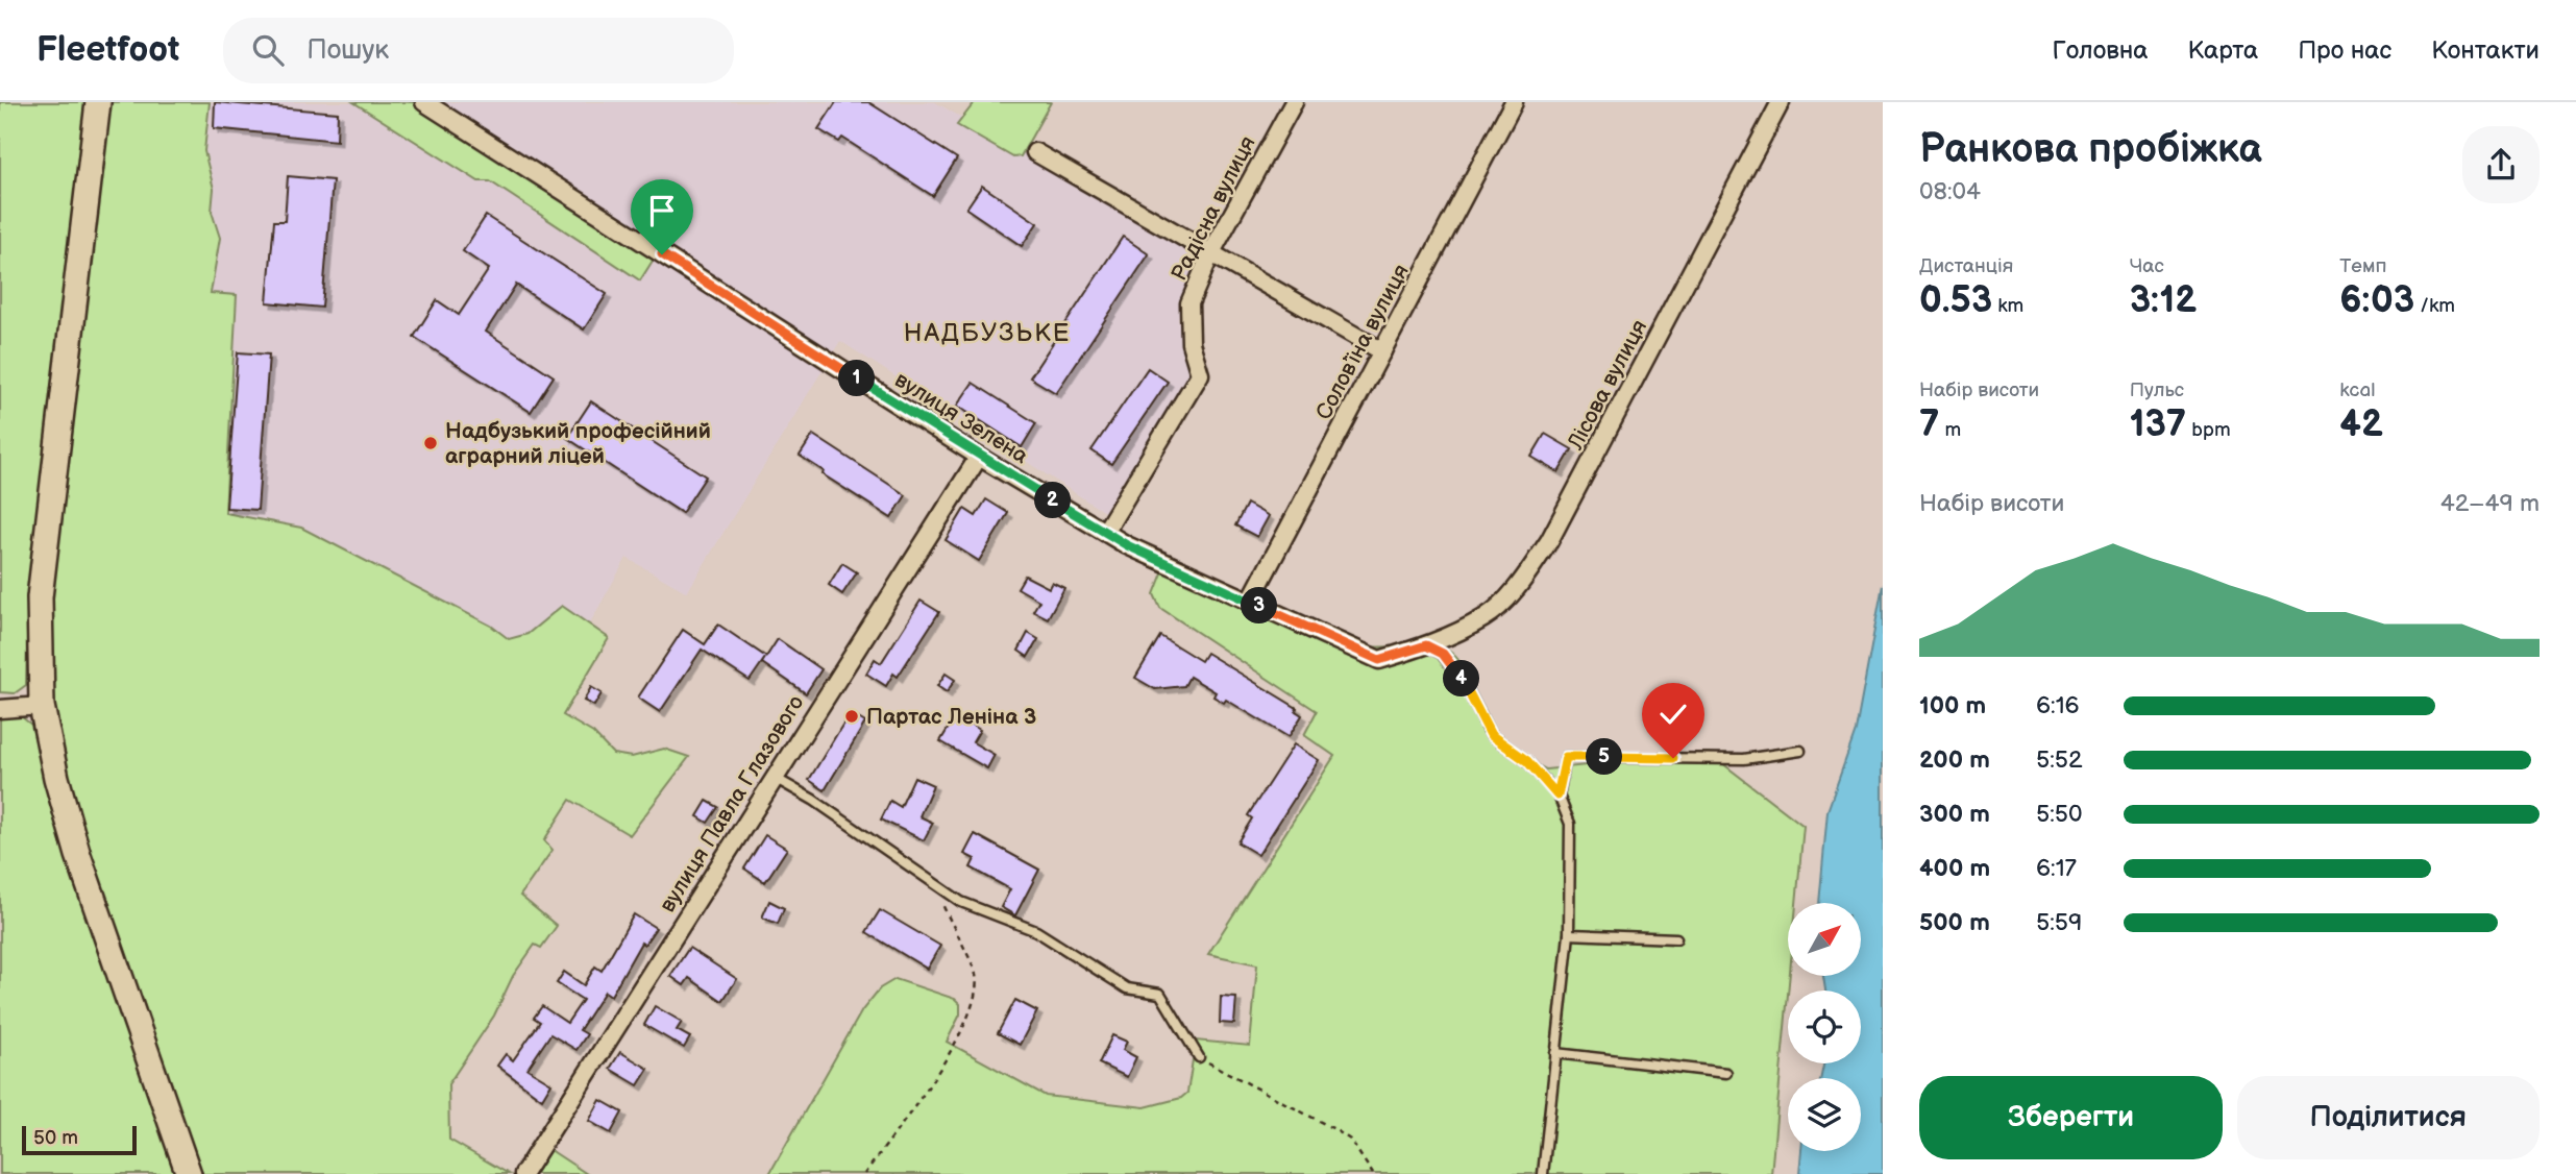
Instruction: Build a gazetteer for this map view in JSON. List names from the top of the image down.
{
  "streets": {
    "street": [
      "Радісна вулиця",
      "Соловʼїна вулиця",
      "Лісова вулиця",
      "вулиця Зелена",
      "вулиця Павла Глазового"
    ]
  },
  "crossings": [
    ["Радісна вулиця", "вулиця Зелена"],
    ["Соловʼїна вулиця", "вулиця Зелена"],
    ["Лісова вулиця", "вулиця Зелена"],
    ["вулиця Зелена", "вулиця Павла Глазового"]
  ],
  "districts": ["НАДБУЗЬКЕ"],
  "places": ["Надбузький професійний аграрний ліцей", "Партас Леніна 3"],
  "scale_bar": "50 m",
  "north": "top right",
  "page": {
    "header": "Fleetfoot",
    "search": "Пошук",
    "nav": [
      "Головна",
      "Карта",
      "Про нас",
      "Контакти"
    ],
    "heading": ["Ранкова пробіжка", "08:04"],
    "stats": [
      ["Дистанція", "0.53 km"],
      ["Час", "3:12"],
      ["Темп", "6:03 /km"],
      ["Набір висоти", "7 m"],
      ["Пульс", "137 bpm"],
      ["kcal", "42"]
    ],
    "pins": [
      "1",
      "2",
      "3",
      "4",
      "5"
    ],
    "chart": ["Набір висоти", "42–49 m"],
    "list": [
      {
        "name": "100 m",
        "note": "6:16"
      },
      {
        "name": "200 m",
        "note": "5:52"
      },
      {
        "name": "300 m",
        "note": "5:50"
      },
      {
        "name": "400 m",
        "note": "6:17"
      },
      {
        "name": "500 m",
        "note": "5:59"
      }
    ],
    "buttons": ["Зберегти", "Поділитися"],
    "scale": "50 m"
  }
}
